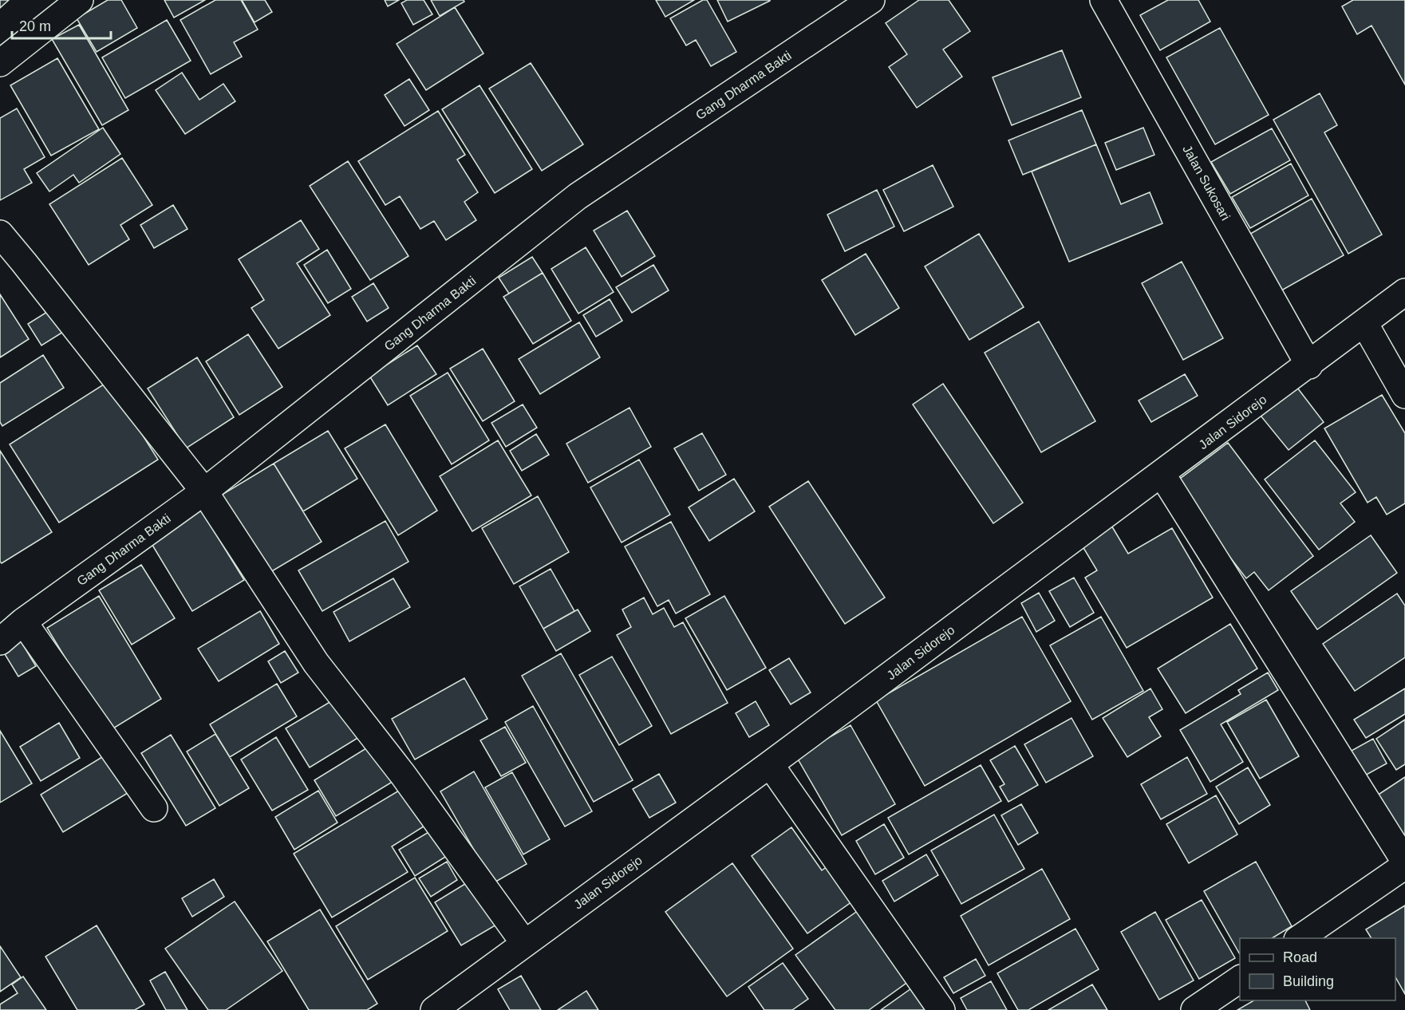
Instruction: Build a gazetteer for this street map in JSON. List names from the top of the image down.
{
  "streets": {
    "street": ["Gang Dharma Bakti", "Jalan Sukosari", "Jalan Sidorejo"]
  },
  "crossings": [
    ["Jalan Sukosari", "Jalan Sidorejo"]
  ],
  "legend": ["Road", "Building"],
  "scale_bar": "20 m"
}
